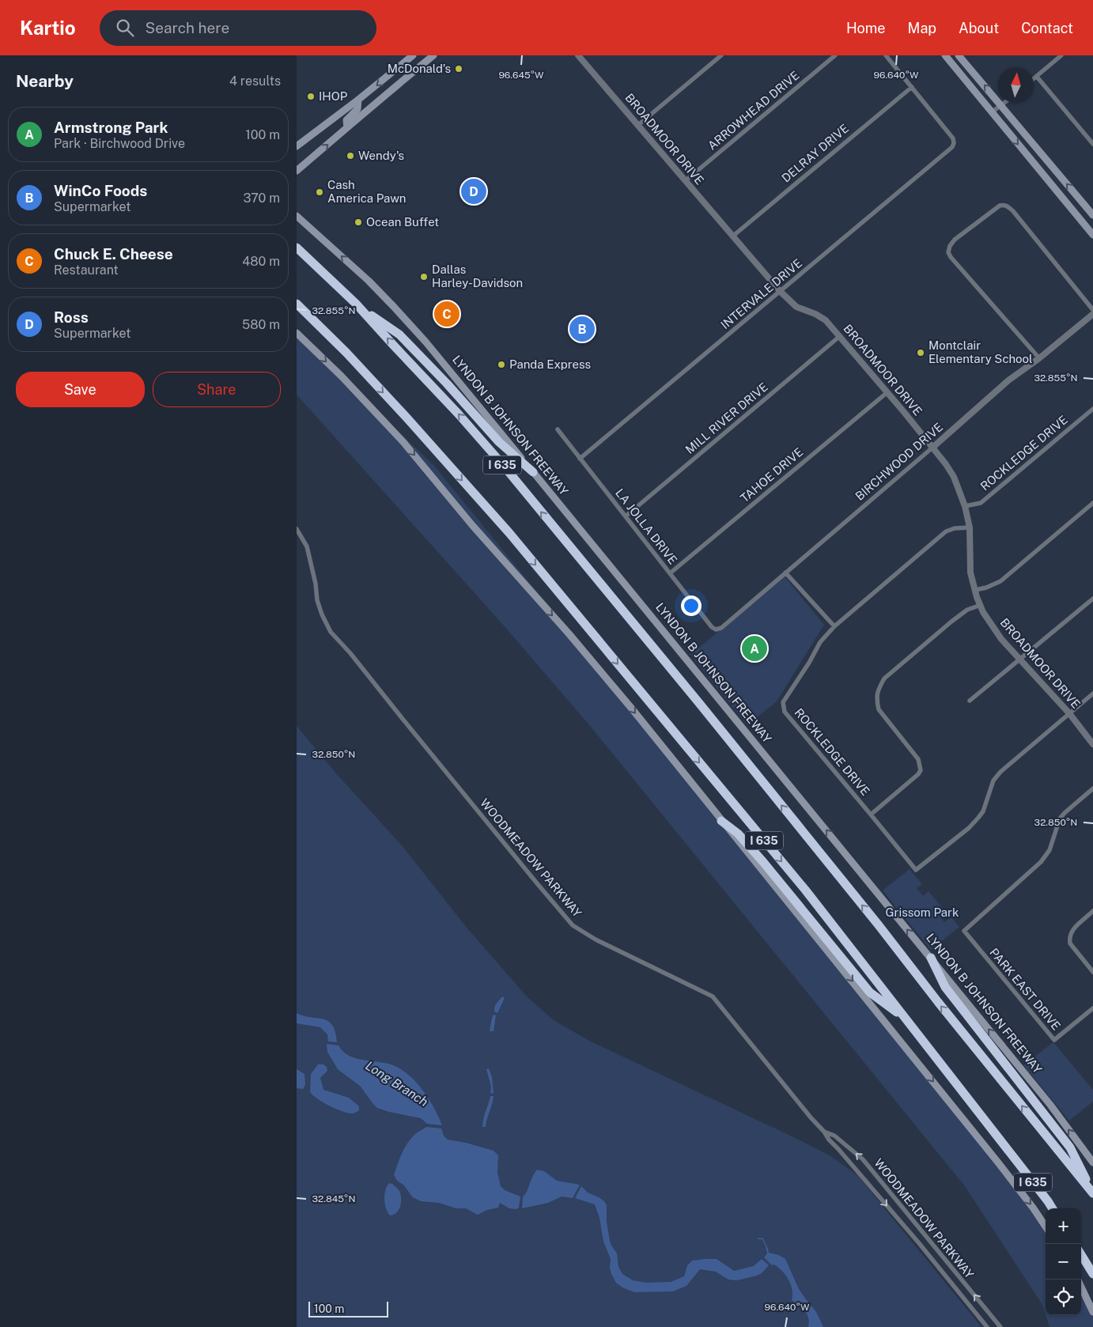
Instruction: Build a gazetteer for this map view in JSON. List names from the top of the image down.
{
  "streets": {
    "highway": ["I 635"],
    "main road": ["LYNDON B JOHNSON FREEWAY"],
    "street": [
      "ARROWHEAD DRIVE",
      "BROADMOOR DRIVE",
      "DELRAY DRIVE",
      "INTERVALE DRIVE",
      "MILL RIVER DRIVE",
      "ROCKLEDGE DRIVE",
      "BIRCHWOOD DRIVE",
      "TAHOE DRIVE",
      "LA JOLLA DRIVE",
      "WOODMEADOW PARKWAY",
      "PARK EAST DRIVE"
    ]
  },
  "crossings": [
    ["ARROWHEAD DRIVE", "BROADMOOR DRIVE"],
    ["BROADMOOR DRIVE", "DELRAY DRIVE"],
    ["BROADMOOR DRIVE", "INTERVALE DRIVE"],
    ["BROADMOOR DRIVE", "MILL RIVER DRIVE"],
    ["BROADMOOR DRIVE", "ROCKLEDGE DRIVE"],
    ["BROADMOOR DRIVE", "BIRCHWOOD DRIVE"],
    ["BROADMOOR DRIVE", "TAHOE DRIVE"],
    ["DELRAY DRIVE", "INTERVALE DRIVE"],
    ["INTERVALE DRIVE", "LA JOLLA DRIVE"],
    ["MILL RIVER DRIVE", "LA JOLLA DRIVE"],
    ["BIRCHWOOD DRIVE", "LA JOLLA DRIVE"],
    ["TAHOE DRIVE", "LA JOLLA DRIVE"]
  ],
  "one_way": ["LYNDON B JOHNSON FREEWAY"],
  "water": ["Long Branch"],
  "parks": ["Grissom Park"],
  "places": [
    "McDonald's",
    "IHOP",
    "Wendy's",
    "Cash America Pawn",
    "Ocean Buffet",
    "Dallas Harley-Davidson",
    "Montclair Elementary School",
    "Panda Express"
  ],
  "scale_bar": "100 m",
  "north": "top",
  "page": {
    "header": "Kartio",
    "search": "Search here",
    "nav": [
      "Home",
      "Map",
      "About",
      "Contact"
    ],
    "heading": ["Nearby", "4 results"],
    "list": [
      {
        "mark": "A",
        "name": "Armstrong Park",
        "note": "Park · Birchwood Drive",
        "value": "100 m"
      },
      {
        "mark": "B",
        "name": "WinCo Foods",
        "note": "Supermarket",
        "value": "370 m"
      },
      {
        "mark": "C",
        "name": "Chuck E. Cheese",
        "note": "Restaurant",
        "value": "480 m"
      },
      {
        "mark": "D",
        "name": "Ross",
        "note": "Supermarket",
        "value": "580 m"
      }
    ],
    "pins": [
      "D",
      "C",
      "B",
      "A"
    ],
    "buttons": ["Save", "Share"],
    "map_buttons": ["+", "−"],
    "scale": "100 m"
  },
  "coordinates": [
    "96.645°W",
    "96.640°W",
    "32.855°N",
    "32.850°N",
    "32.845°N"
  ]
}
